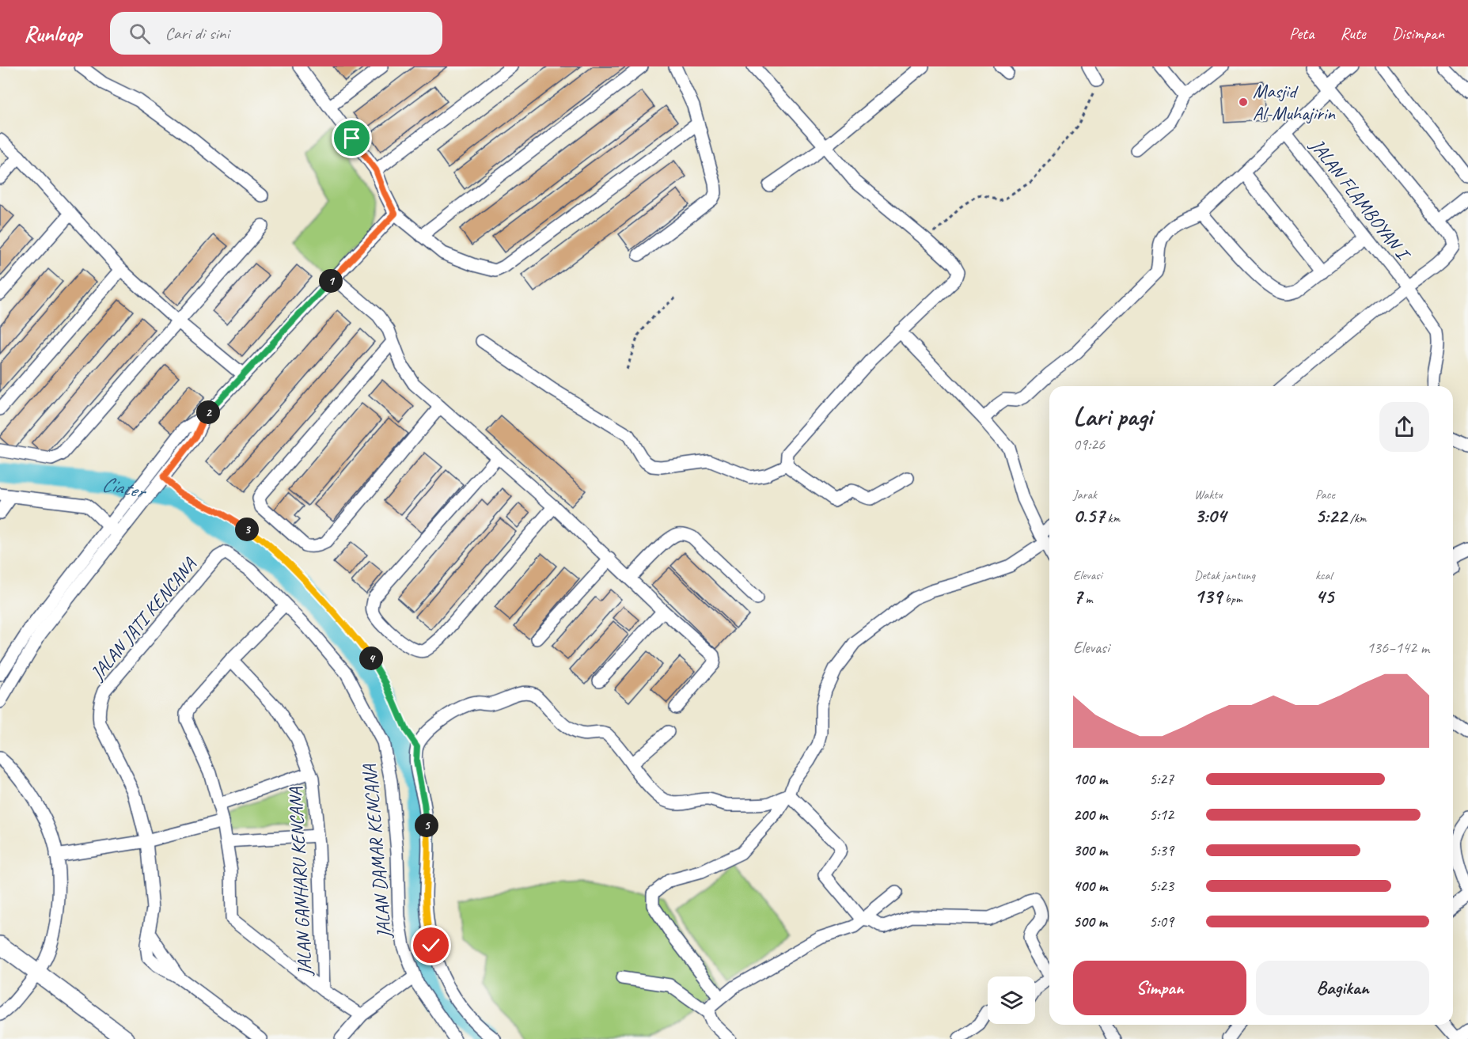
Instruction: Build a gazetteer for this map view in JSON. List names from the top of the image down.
{
  "streets": {
    "street": [
      "JALAN FLAMBOYAN I",
      "JALAN JATI KENCANA",
      "JALAN DAMAR KENCANA",
      "JALAN GANHARU KENCANA"
    ]
  },
  "crossings": [
    ["JALAN JATI KENCANA", "JALAN DAMAR KENCANA"]
  ],
  "water": ["Ciater"],
  "places": ["Masjid Al-Muhajirin"],
  "page": {
    "header": "Runloop",
    "search": "Cari di sini",
    "nav": ["Peta", "Rute", "Disimpan"],
    "pins": [
      "1",
      "2",
      "3",
      "4",
      "5"
    ],
    "heading": ["Lari pagi", "09:26"],
    "stats": [
      ["Jarak", "0.57 km"],
      ["Waktu", "3:04"],
      ["Pace", "5:22 /km"],
      ["Elevasi", "7 m"],
      ["Detak jantung", "139 bpm"],
      ["kcal", "45"]
    ],
    "chart": ["Elevasi", "136–142 m"],
    "list": [
      {
        "name": "100 m",
        "note": "5:27"
      },
      {
        "name": "200 m",
        "note": "5:12"
      },
      {
        "name": "300 m",
        "note": "5:39"
      },
      {
        "name": "400 m",
        "note": "5:23"
      },
      {
        "name": "500 m",
        "note": "5:09"
      }
    ],
    "buttons": ["Simpan", "Bagikan"]
  }
}
